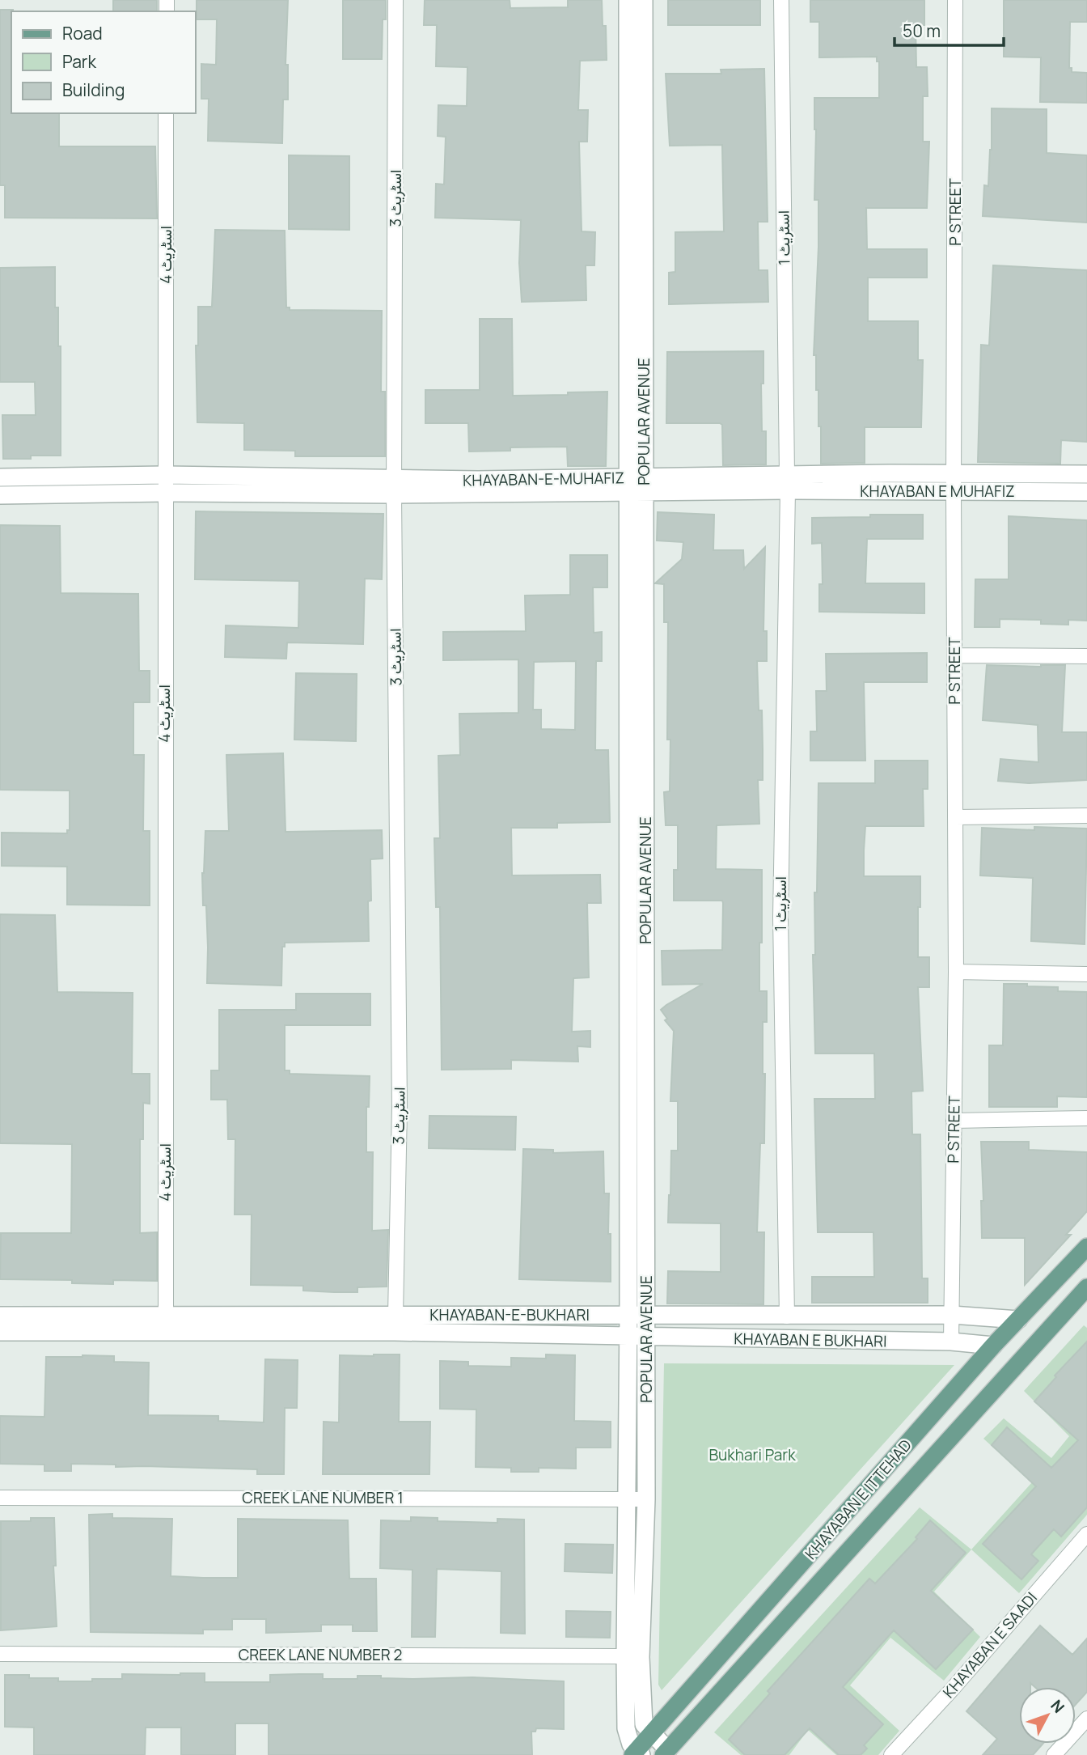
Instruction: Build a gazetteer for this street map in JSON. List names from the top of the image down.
{
  "streets": {
    "main road": ["KHAYABAN E ITTEHAD"],
    "street": [
      "اسٹریٹ 3",
      "P STREET",
      "اسٹریٹ 1",
      "اسٹریٹ 4",
      "POPULAR AVENUE",
      "KHAYABAN-E-MUHAFIZ",
      "KHAYABAN E MUHAFIZ",
      "KHAYABAN-E-BUKHARI",
      "KHAYABAN E BUKHARI",
      "CREEK LANE NUMBER 1",
      "KHAYABAN E SAADI",
      "CREEK LANE NUMBER 2"
    ]
  },
  "crossings": [
    ["اسٹریٹ 3", "KHAYABAN-E-MUHAFIZ"],
    ["اسٹریٹ 3", "KHAYABAN-E-BUKHARI"],
    ["P STREET", "KHAYABAN-E-MUHAFIZ"],
    ["P STREET", "KHAYABAN E MUHAFIZ"],
    ["P STREET", "KHAYABAN-E-BUKHARI"],
    ["P STREET", "KHAYABAN E BUKHARI"],
    ["اسٹریٹ 1", "KHAYABAN-E-MUHAFIZ"],
    ["اسٹریٹ 1", "KHAYABAN-E-BUKHARI"],
    ["اسٹریٹ 4", "KHAYABAN-E-MUHAFIZ"],
    ["اسٹریٹ 4", "KHAYABAN-E-BUKHARI"],
    ["POPULAR AVENUE", "KHAYABAN-E-MUHAFIZ"],
    ["POPULAR AVENUE", "KHAYABAN-E-BUKHARI"],
    ["POPULAR AVENUE", "KHAYABAN E BUKHARI"],
    ["POPULAR AVENUE", "CREEK LANE NUMBER 1"],
    ["POPULAR AVENUE", "KHAYABAN E ITTEHAD"],
    ["POPULAR AVENUE", "CREEK LANE NUMBER 2"],
    ["KHAYABAN-E-MUHAFIZ", "KHAYABAN E MUHAFIZ"],
    ["KHAYABAN-E-BUKHARI", "KHAYABAN E BUKHARI"],
    ["KHAYABAN-E-BUKHARI", "KHAYABAN E ITTEHAD"],
    ["KHAYABAN E BUKHARI", "KHAYABAN E ITTEHAD"]
  ],
  "parks": ["Bukhari Park"],
  "legend": ["Road", "Park", "Building"],
  "scale_bar": "50 m",
  "north": "top right"
}
